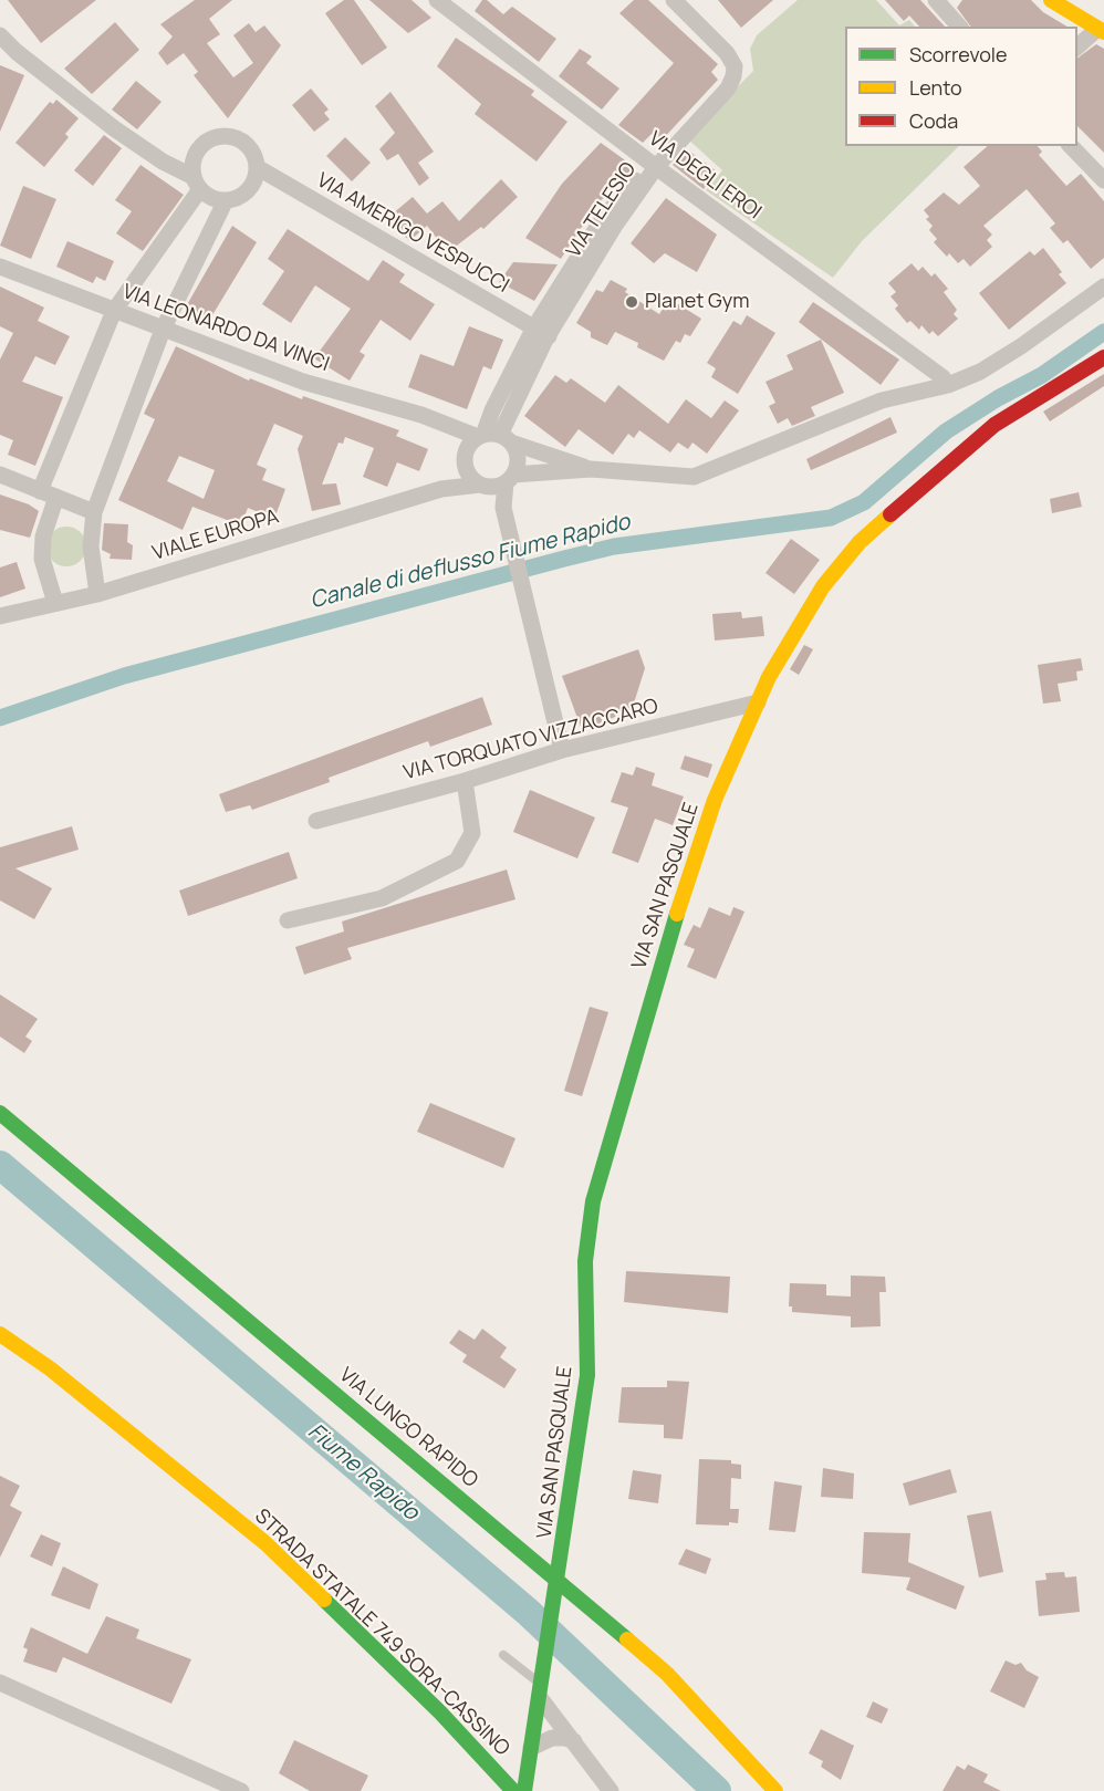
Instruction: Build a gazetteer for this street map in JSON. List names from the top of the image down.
{
  "streets": {
    "main road": ["VIA SAN PASQUALE", "VIA LUNGO RAPIDO", "STRADA STATALE 749 SORA-CASSINO"],
    "street": [
      "VIA DEGLI EROI",
      "VIA TELESIO",
      "VIA AMERIGO VESPUCCI",
      "VIA LEONARDO DA VINCI",
      "VIALE EUROPA",
      "VIA TORQUATO VIZZACCARO"
    ]
  },
  "crossings": [
    ["VIA DEGLI EROI", "VIA TELESIO"],
    ["VIA TELESIO", "VIA AMERIGO VESPUCCI"],
    ["VIA TELESIO", "VIA LEONARDO DA VINCI"],
    ["VIA TELESIO", "VIALE EUROPA"],
    ["VIA LEONARDO DA VINCI", "VIALE EUROPA"],
    ["VIA TORQUATO VIZZACCARO", "VIA SAN PASQUALE"],
    ["VIA SAN PASQUALE", "VIA LUNGO RAPIDO"]
  ],
  "water": ["Canale di deflusso Fiume Rapido", "Fiume Rapido"],
  "places": ["Planet Gym"],
  "legend": ["Scorrevole", "Lento", "Coda"]
}
